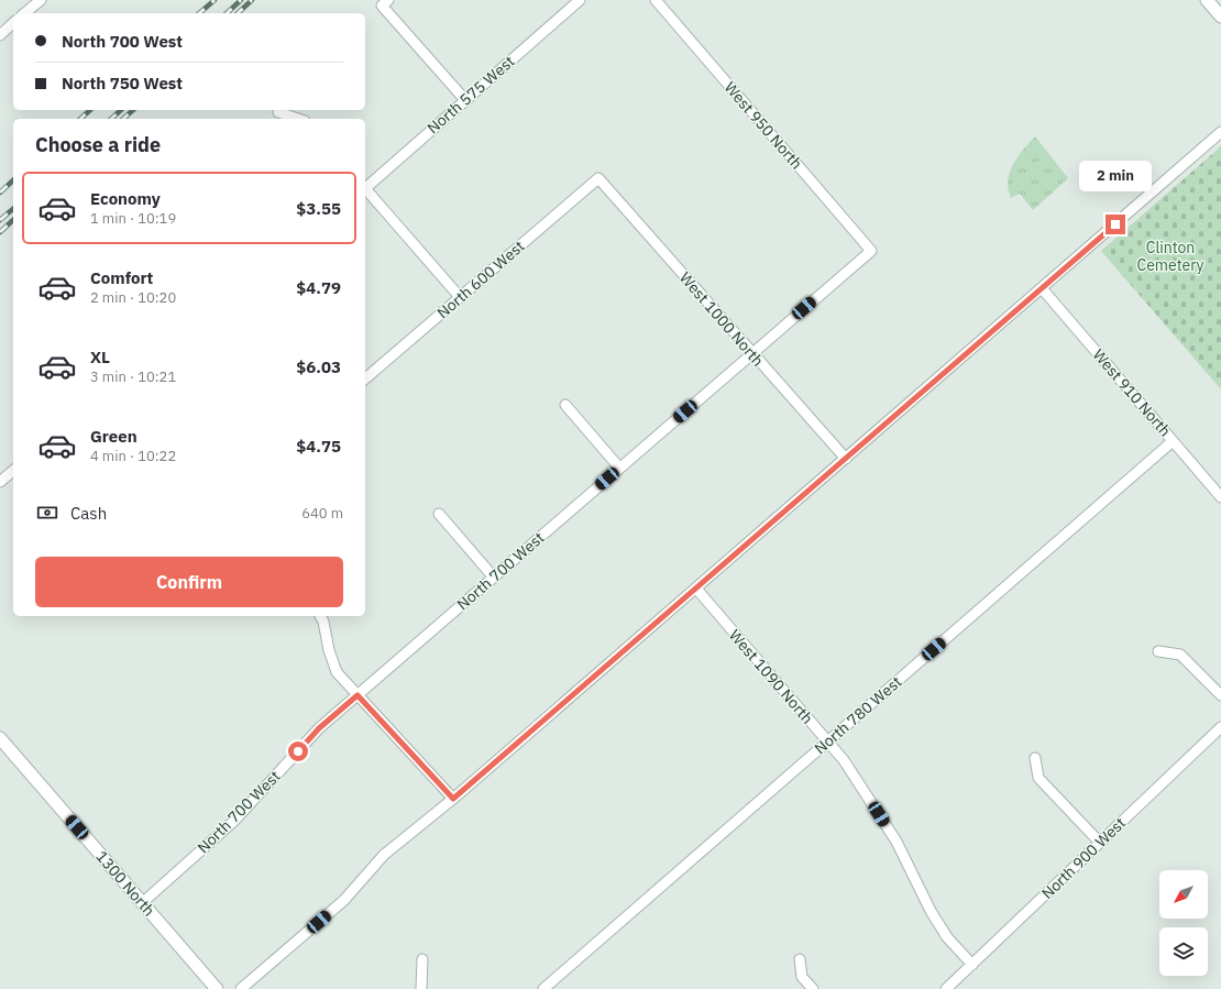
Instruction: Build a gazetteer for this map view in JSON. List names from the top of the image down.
{
  "streets": {
    "street": [
      "North 575 West",
      "West 950 North",
      "North 600 West",
      "West 1000 North",
      "West 910 North",
      "North 700 West",
      "West 1090 North",
      "North 780 West",
      "North 900 West",
      "1300 North"
    ]
  },
  "crossings": [
    ["West 950 North", "North 700 West"],
    ["North 600 West", "West 1000 North"],
    ["West 1000 North", "North 700 West"],
    ["West 910 North", "North 780 West"],
    ["North 700 West", "1300 North"],
    ["West 1090 North", "North 780 West"],
    ["West 1090 North", "North 900 West"]
  ],
  "parks": ["Clinton Cemetery"],
  "north": "bottom left",
  "page": {
    "banner": ["North 700 West", "North 750 West"],
    "heading": "Choose a ride",
    "bubble": "2 min",
    "list": [
      {
        "name": "Economy",
        "note": "1 min · 10:19",
        "value": "$3.55"
      },
      {
        "name": "Comfort",
        "note": "2 min · 10:20",
        "value": "$4.79"
      },
      {
        "name": "XL",
        "note": "3 min · 10:21",
        "value": "$6.03"
      },
      {
        "name": "Green",
        "note": "4 min · 10:22",
        "value": "$4.75"
      }
    ],
    "pay": ["Cash", "640 m"],
    "buttons": "Confirm"
  }
}
